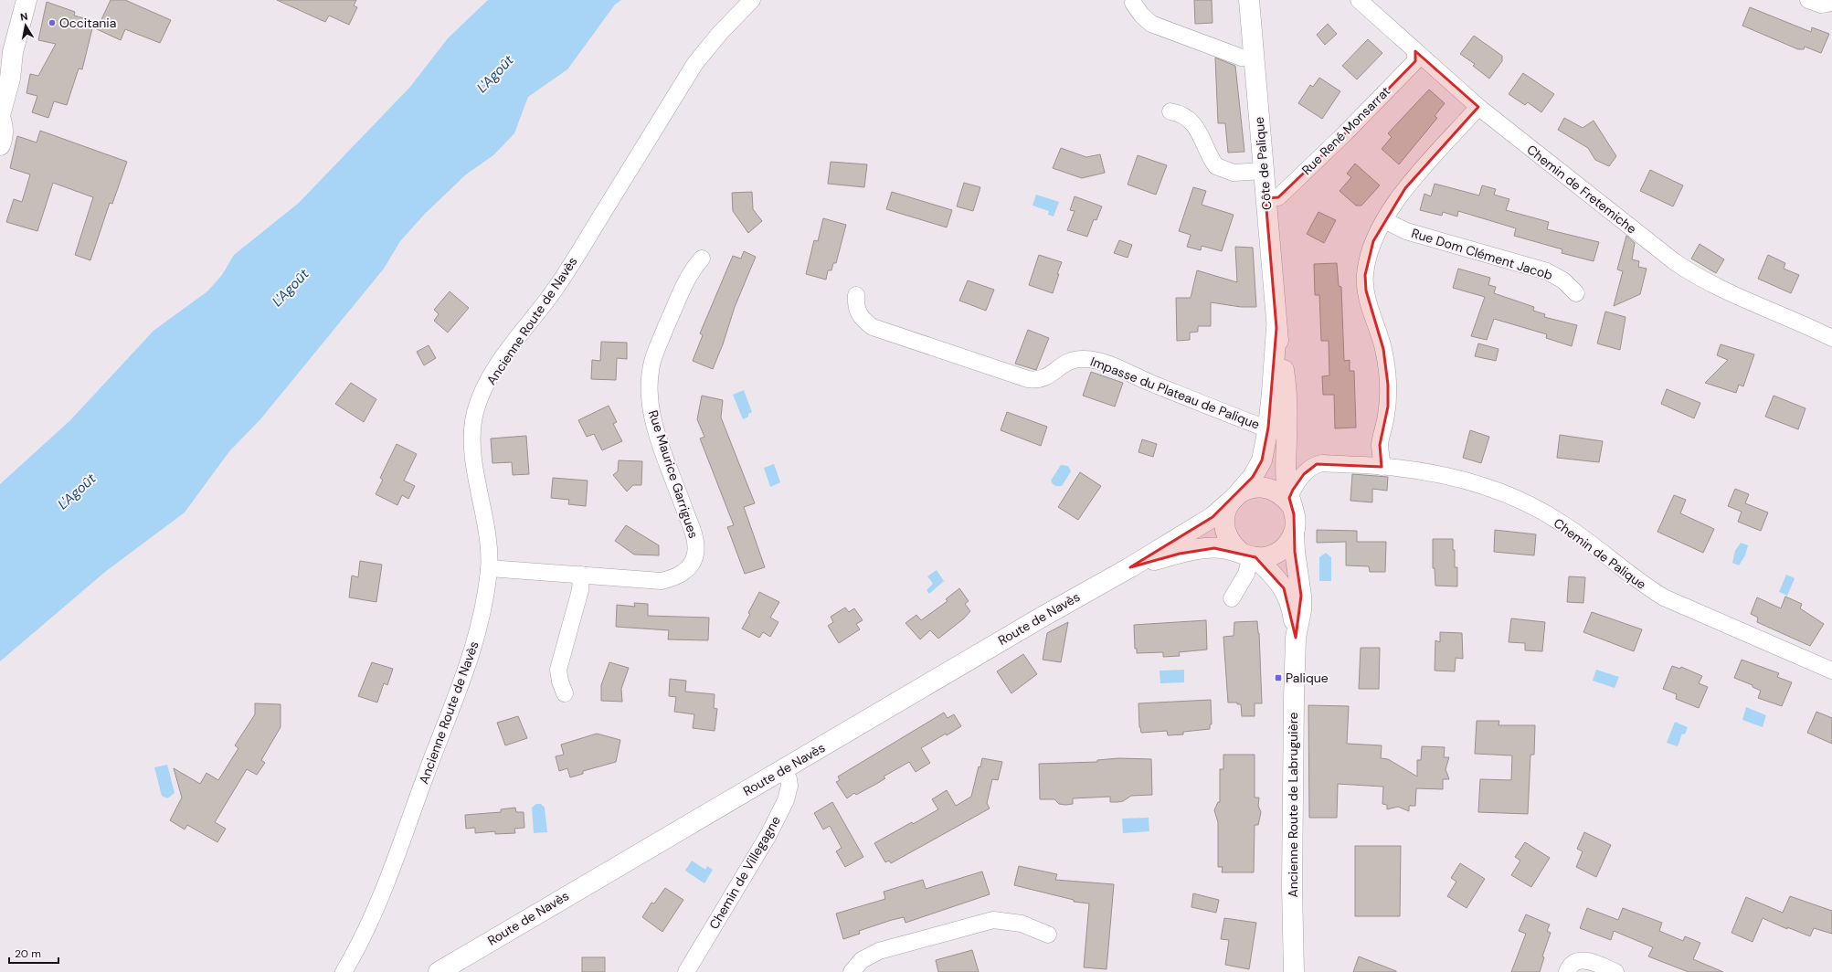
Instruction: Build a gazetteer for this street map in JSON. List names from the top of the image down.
{
  "streets": {
    "main road": ["Côte de Palique", "Route de Navès", "Ancienne Route de Labruguière"],
    "street": [
      "Rue René Monsarrat",
      "Chemin de Fretemiche",
      "Rue Dom Clément Jacob",
      "Ancienne Route de Navès",
      "Impasse du Plateau de Palique",
      "Rue Maurice Garrigues",
      "Chemin de Palique",
      "Chemin de Villegagne"
    ]
  },
  "crossings": [
    ["Rue René Monsarrat", "Côte de Palique"],
    ["Rue René Monsarrat", "Chemin de Fretemiche"],
    ["Ancienne Route de Navès", "Rue Maurice Garrigues"],
    ["Route de Navès", "Chemin de Villegagne"]
  ],
  "water": ["L'Agoût"],
  "places": {
    "other": ["Occitania"],
    "transit": ["Palique"]
  },
  "scale_bar": "20 m",
  "north": "top"
}
